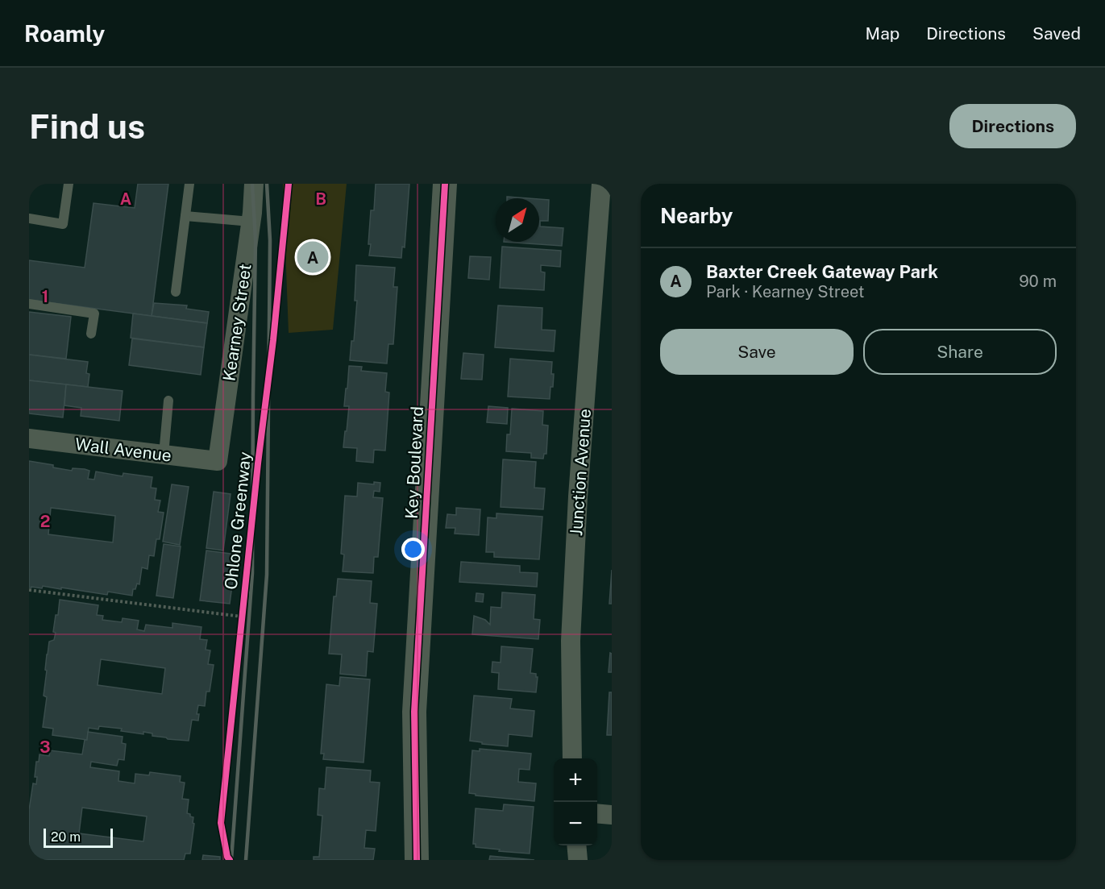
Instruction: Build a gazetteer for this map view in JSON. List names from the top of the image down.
{
  "streets": {
    "street": [
      "Kearney Street",
      "Wall Avenue",
      "Key Boulevard",
      "Junction Avenue"
    ],
    "cycle path": ["Ohlone Greenway"]
  },
  "crossings": [
    ["Kearney Street", "Wall Avenue"]
  ],
  "scale_bar": "20 m",
  "north": "top right",
  "page": {
    "header": "Roamly",
    "nav": ["Map", "Directions", "Saved"],
    "buttons": [
      "Directions",
      ["Save", "Share"]
    ],
    "title": "Find us",
    "heading": "Nearby",
    "pins": "A",
    "list": [
      {
        "mark": "A",
        "name": "Baxter Creek Gateway Park",
        "note": "Park · Kearney Street",
        "value": "90 m"
      }
    ],
    "map_buttons": ["+", "−"],
    "scale": "20 m"
  },
  "grid": {
    "columns": ["A", "B"],
    "rows": ["1", "2", "3"]
  }
}
